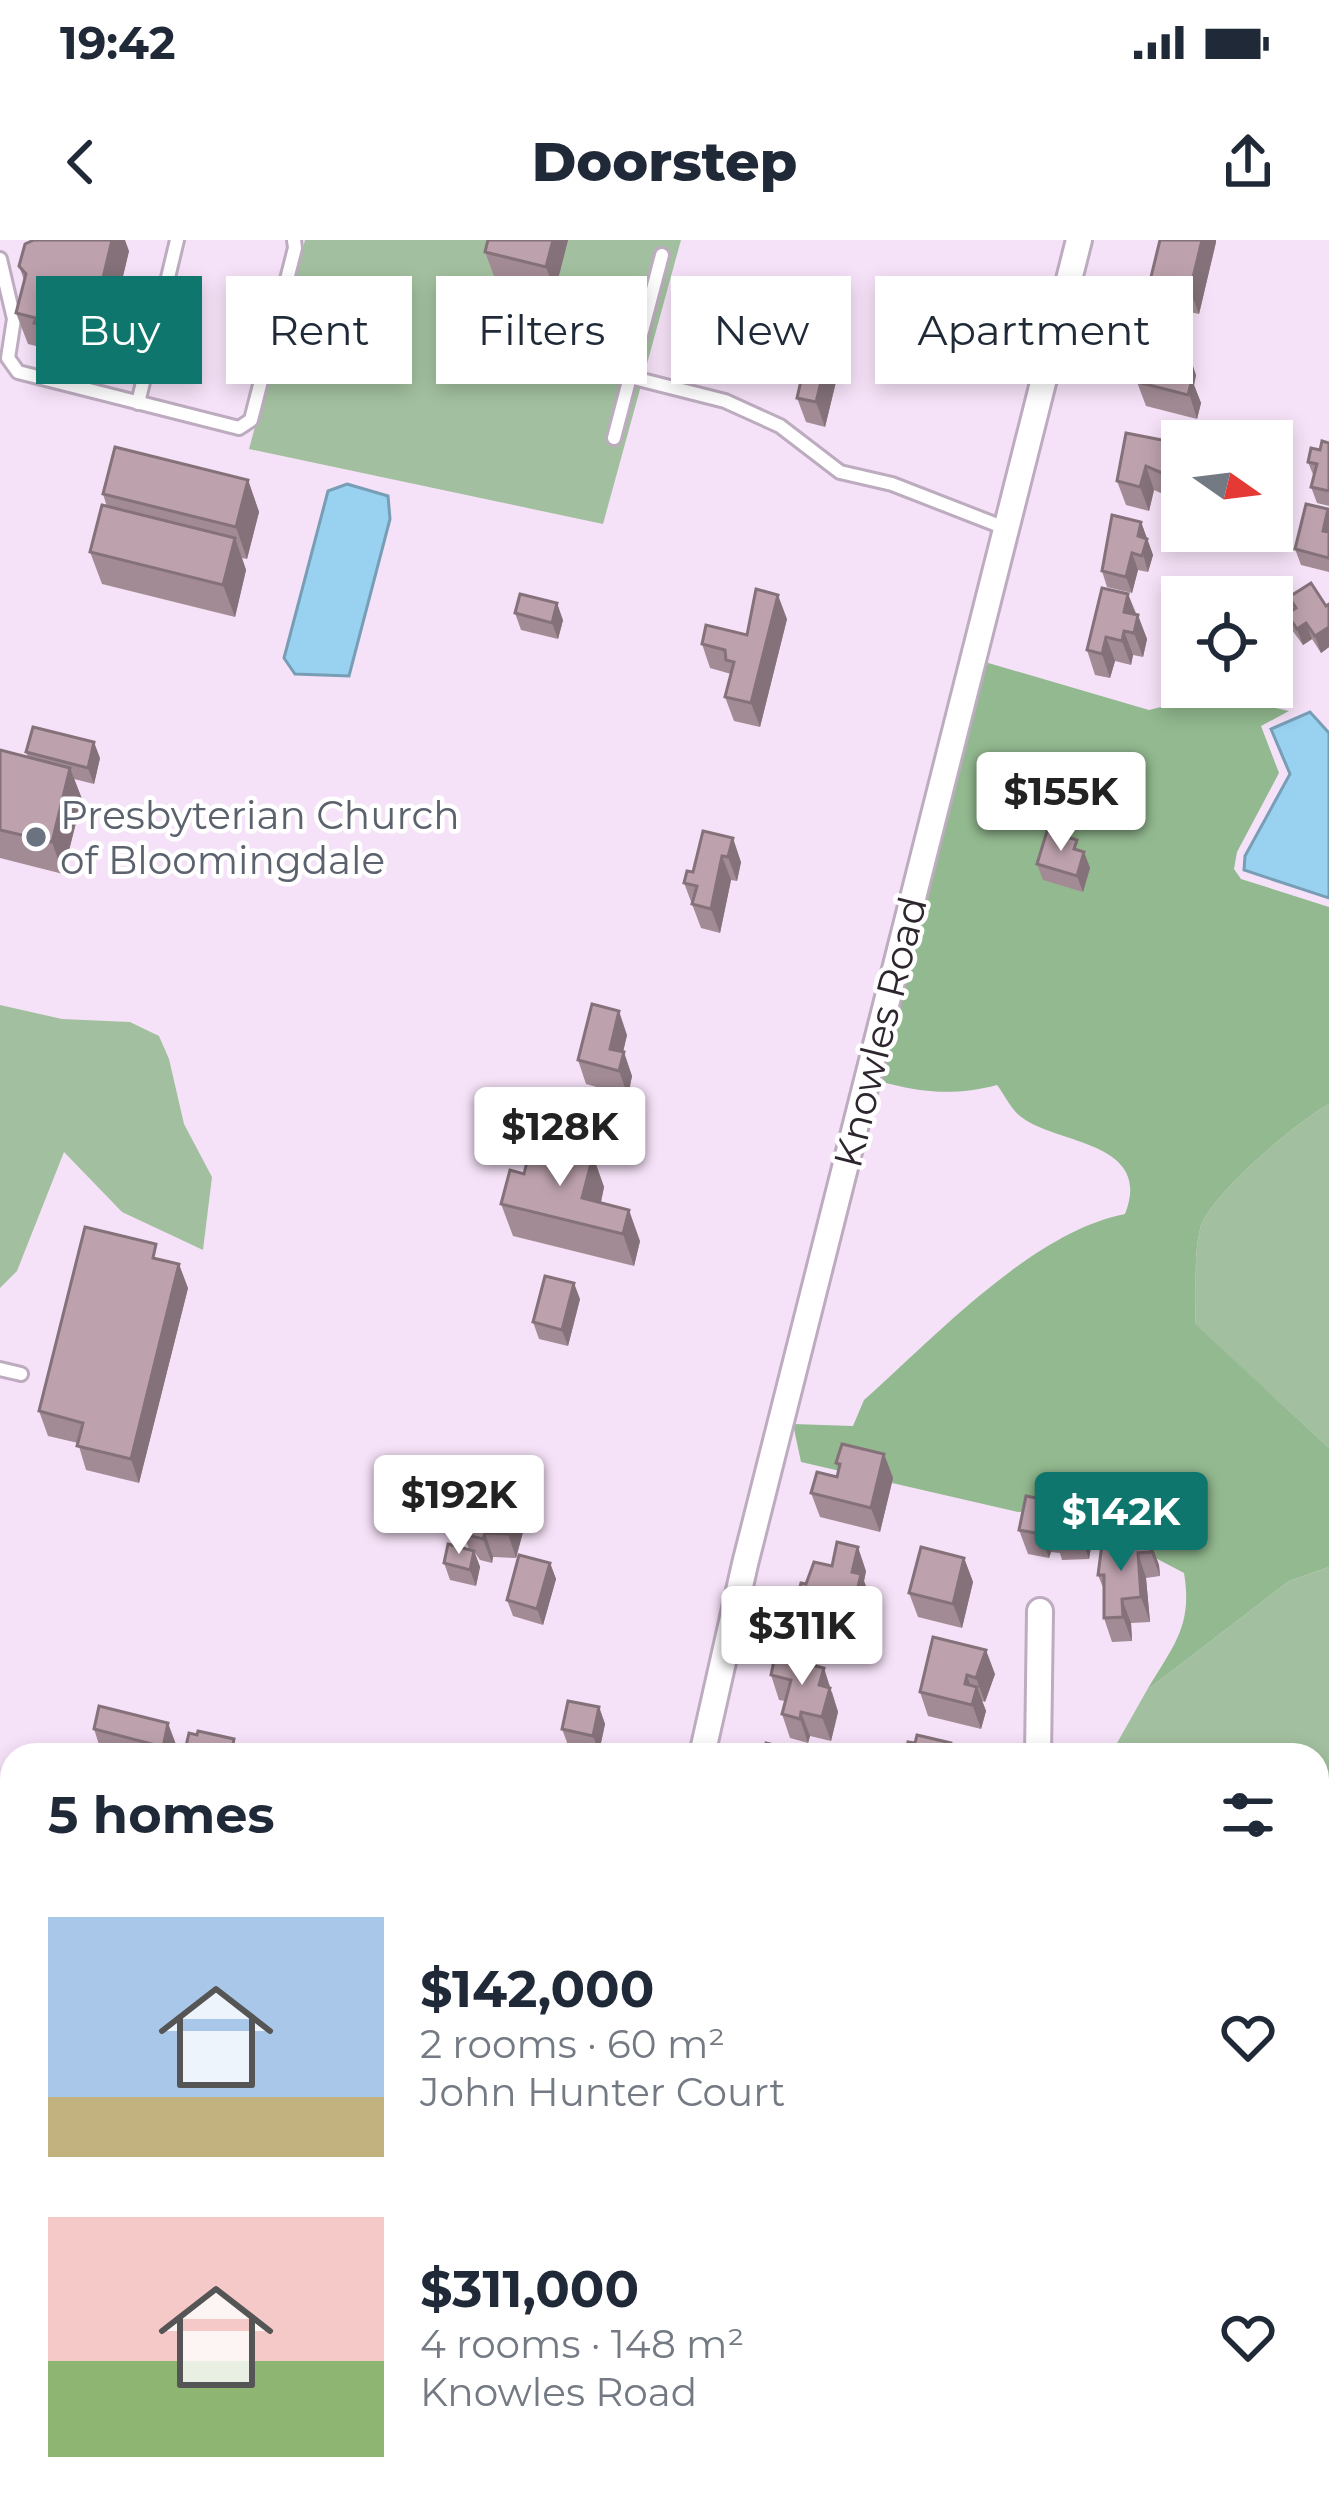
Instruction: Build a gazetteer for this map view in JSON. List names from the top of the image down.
{
  "streets": {
    "street": ["Knowles Road"]
  },
  "places": ["Presbyterian Church of Bloomingdale"],
  "north": "right",
  "page": {
    "status": "19:42",
    "header": "Doorstep",
    "chip": [
      "Buy",
      "Rent",
      "Filters",
      "New",
      "Apartment"
    ],
    "price": [
      "$155K",
      "$128K",
      "$192K",
      "$142K",
      "$311K"
    ],
    "heading": "5 homes",
    "list": [
      {
        "name": "$142,000",
        "note": "2 rooms · 60 m² · John Hunter Court"
      },
      {
        "name": "$311,000",
        "note": "4 rooms · 148 m² · Knowles Road"
      }
    ]
  }
}
